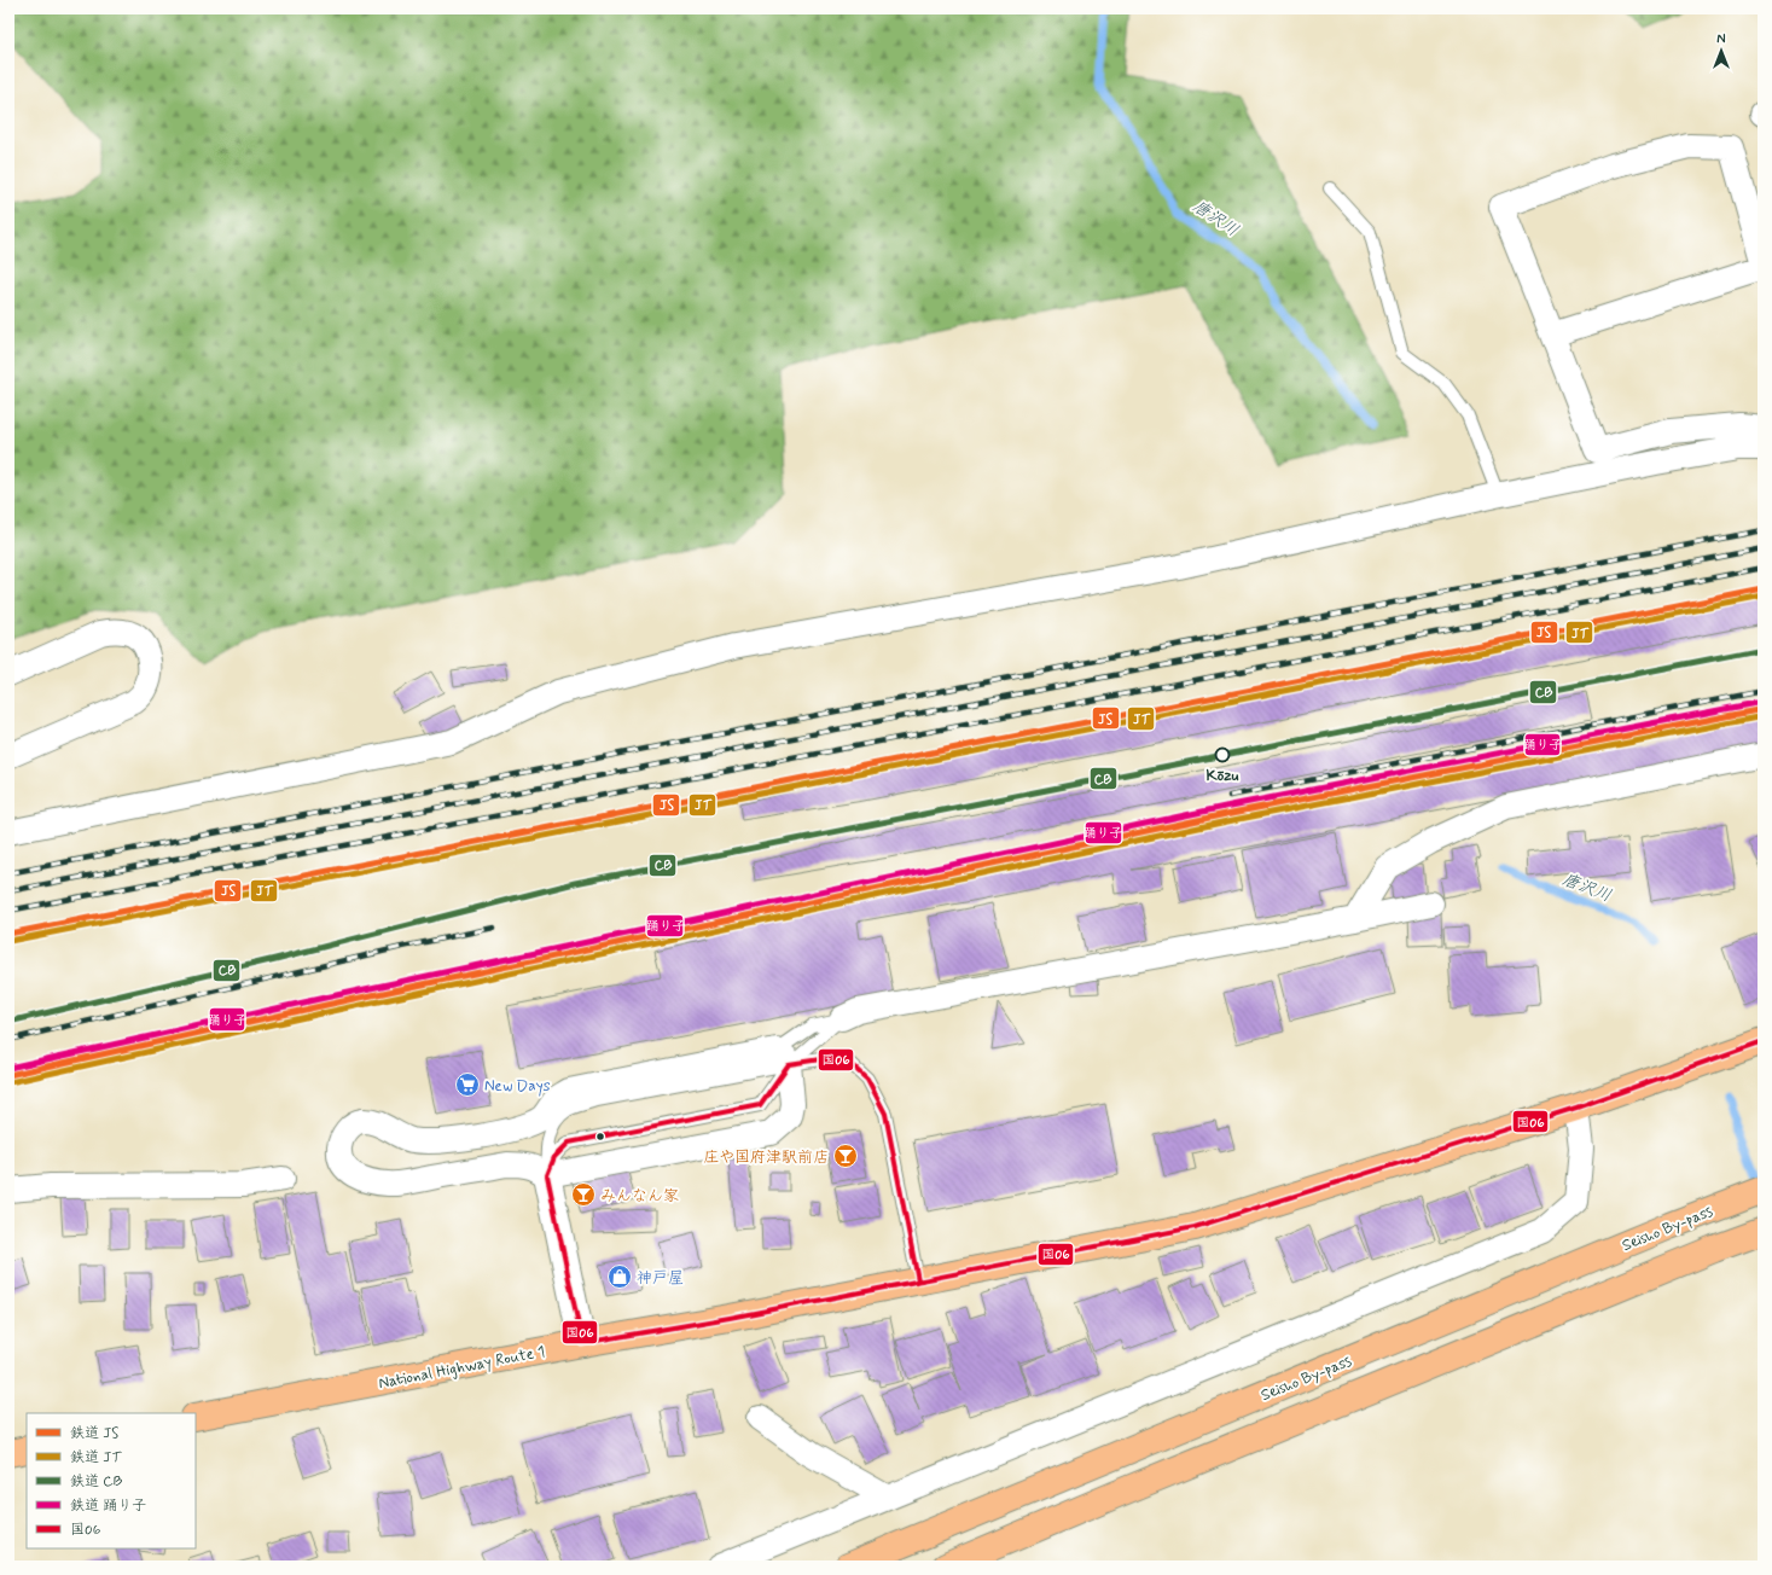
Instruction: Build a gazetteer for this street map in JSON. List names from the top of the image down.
{
  "streets": {
    "highway": ["Seisho By-pass", "National Highway Route 1"]
  },
  "water": ["唐沢川"],
  "places": {
    "other": ["Kōzu"],
    "supermarket": ["New Days"],
    "bar": ["庄や国府津駅前店", "みんなん家"],
    "shop": ["神戸屋"]
  },
  "lines": [
    "rail line JS",
    "rail line JT",
    "rail line CB",
    "rail line 踊り子",
    "transit line 国06"
  ],
  "legend": [
    "鉄道 JS",
    "鉄道 JT",
    "鉄道 CB",
    "鉄道 踊り子",
    "国06"
  ],
  "north": "top"
}
